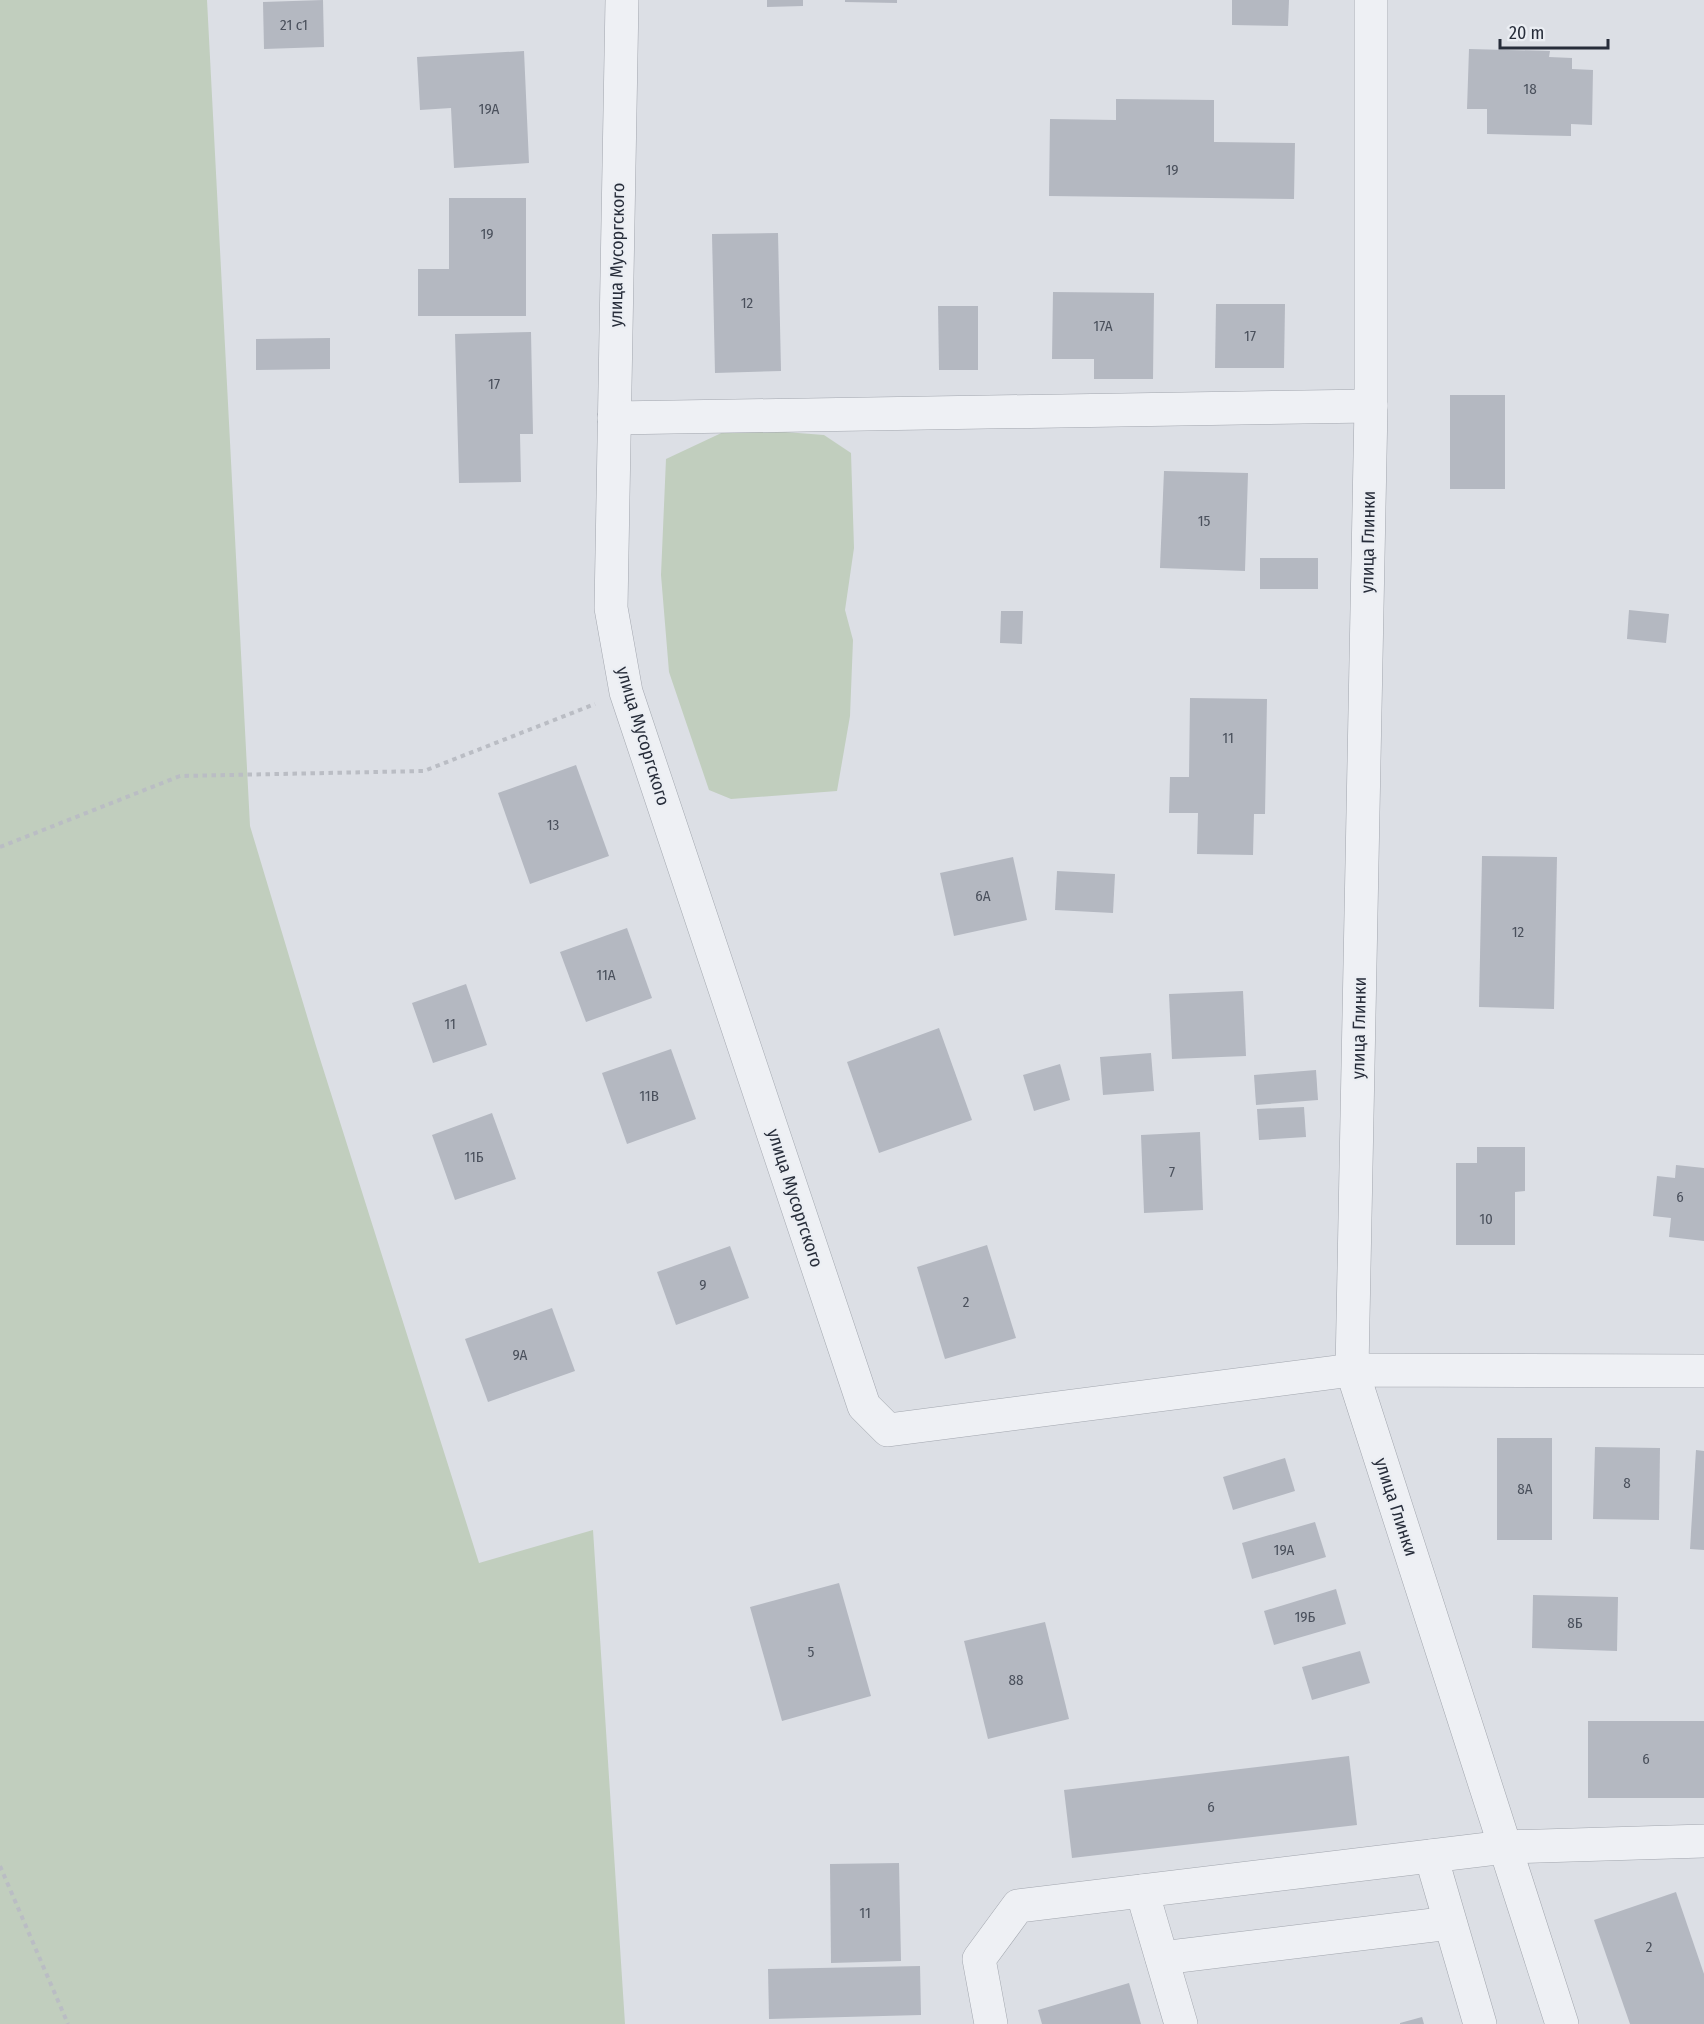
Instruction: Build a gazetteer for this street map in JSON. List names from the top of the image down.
{
  "streets": {
    "street": ["улица Мусоргского", "улица Глинки"]
  },
  "crossings": [
    ["улица Мусоргского", "улица Глинки"]
  ],
  "house_numbers": [
    "21 с1",
    "18",
    "19А",
    "19",
    "19",
    "12",
    "17А",
    "17",
    "17",
    "15",
    "11",
    "13",
    "6А",
    "12",
    "11А",
    "11",
    "11В",
    "11Б",
    "7",
    "6",
    "10",
    "9",
    "2",
    "9А",
    "8",
    "8А",
    "19А",
    "19Б",
    "8Б",
    "5",
    "88",
    "6",
    "6",
    "11",
    "2"
  ],
  "scale_bar": "20 m"
}
